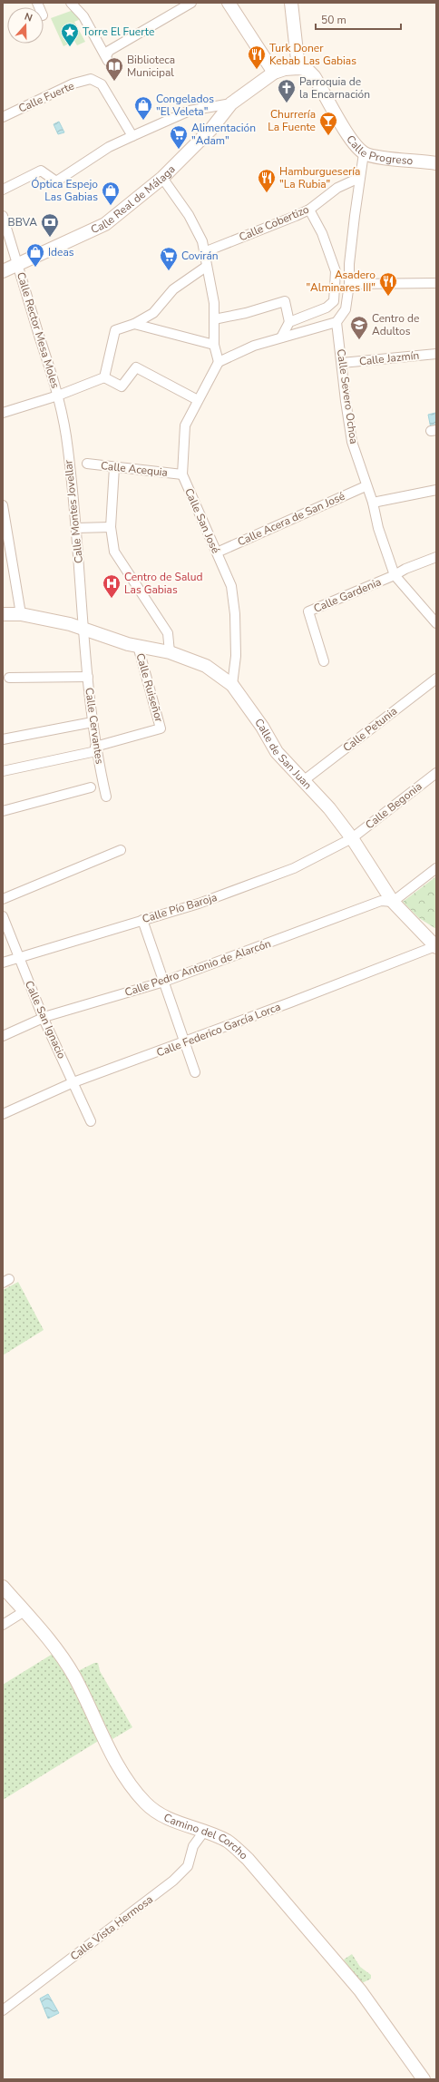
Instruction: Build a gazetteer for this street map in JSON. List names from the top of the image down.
{
  "streets": {
    "street": [
      "Calle Fuerte",
      "Calle Progreso",
      "Calle Real de Málaga",
      "Calle Cobertizo",
      "Calle Rector Mesa Moles",
      "Calle Jazmín",
      "Calle Severo Ochoa",
      "Calle Acequia",
      "Calle Montes Jovellar",
      "Calle Acera de San José",
      "Calle San José",
      "Calle Gardenia",
      "Calle Ruiseñor",
      "Calle Cervantes",
      "Calle Petunia",
      "Calle de San Juan",
      "Calle Begonia",
      "Calle Pío Baroja",
      "Calle Pedro Antonio de Alarcón",
      "Calle San Ignacio",
      "Calle Federico García Lorca",
      "Camino del Corcho",
      "Calle Vista Hermosa"
    ]
  },
  "crossings": [
    ["Calle Progreso", "Calle Real de Málaga"],
    ["Calle Real de Málaga", "Calle Rector Mesa Moles"],
    ["Calle Rector Mesa Moles", "Calle Montes Jovellar"],
    ["Calle Jazmín", "Calle Severo Ochoa"],
    ["Calle Severo Ochoa", "Calle Acera de San José"],
    ["Calle Severo Ochoa", "Calle Gardenia"],
    ["Calle Acequia", "Calle San José"],
    ["Calle Montes Jovellar", "Calle Cervantes"],
    ["Calle Montes Jovellar", "Calle de San Juan"],
    ["Calle Acera de San José", "Calle San José"],
    ["Calle San José", "Calle de San Juan"],
    ["Calle Ruiseñor", "Calle Cervantes"],
    ["Calle Ruiseñor", "Calle de San Juan"],
    ["Calle Cervantes", "Calle de San Juan"],
    ["Calle Petunia", "Calle de San Juan"],
    ["Calle de San Juan", "Calle Begonia"],
    ["Calle de San Juan", "Calle Pío Baroja"],
    ["Calle de San Juan", "Calle Pedro Antonio de Alarcón"],
    ["Calle de San Juan", "Calle Federico García Lorca"],
    ["Calle Begonia", "Calle Pío Baroja"],
    ["Calle Pío Baroja", "Calle San Ignacio"],
    ["Calle Pedro Antonio de Alarcón", "Calle San Ignacio"],
    ["Calle San Ignacio", "Calle Federico García Lorca"],
    ["Camino del Corcho", "Calle Vista Hermosa"]
  ],
  "places": {
    "place": ["Torre El Fuerte"],
    "restaurant": ["Turk Doner Kebab Las Gabias", "Hamburguesería \"La Rubia\"", "Asadero \"Alminares III\""],
    "library": ["Biblioteca Municipal"],
    "church": ["Parroquia de la Encarnación"],
    "shop": ["Congelados \"El Veleta\"", "Óptica Espejo Las Gabias", "Ideas"],
    "bar": ["Churrería La Fuente"],
    "supermarket": ["Alimentación \"Adam\"", "Covirán"],
    "bank": ["BBVA"],
    "school or university": ["Centro de Adultos"],
    "hospital": ["Centro de Salud Las Gabias"]
  },
  "scale_bar": "50 m",
  "north": "top"
}
